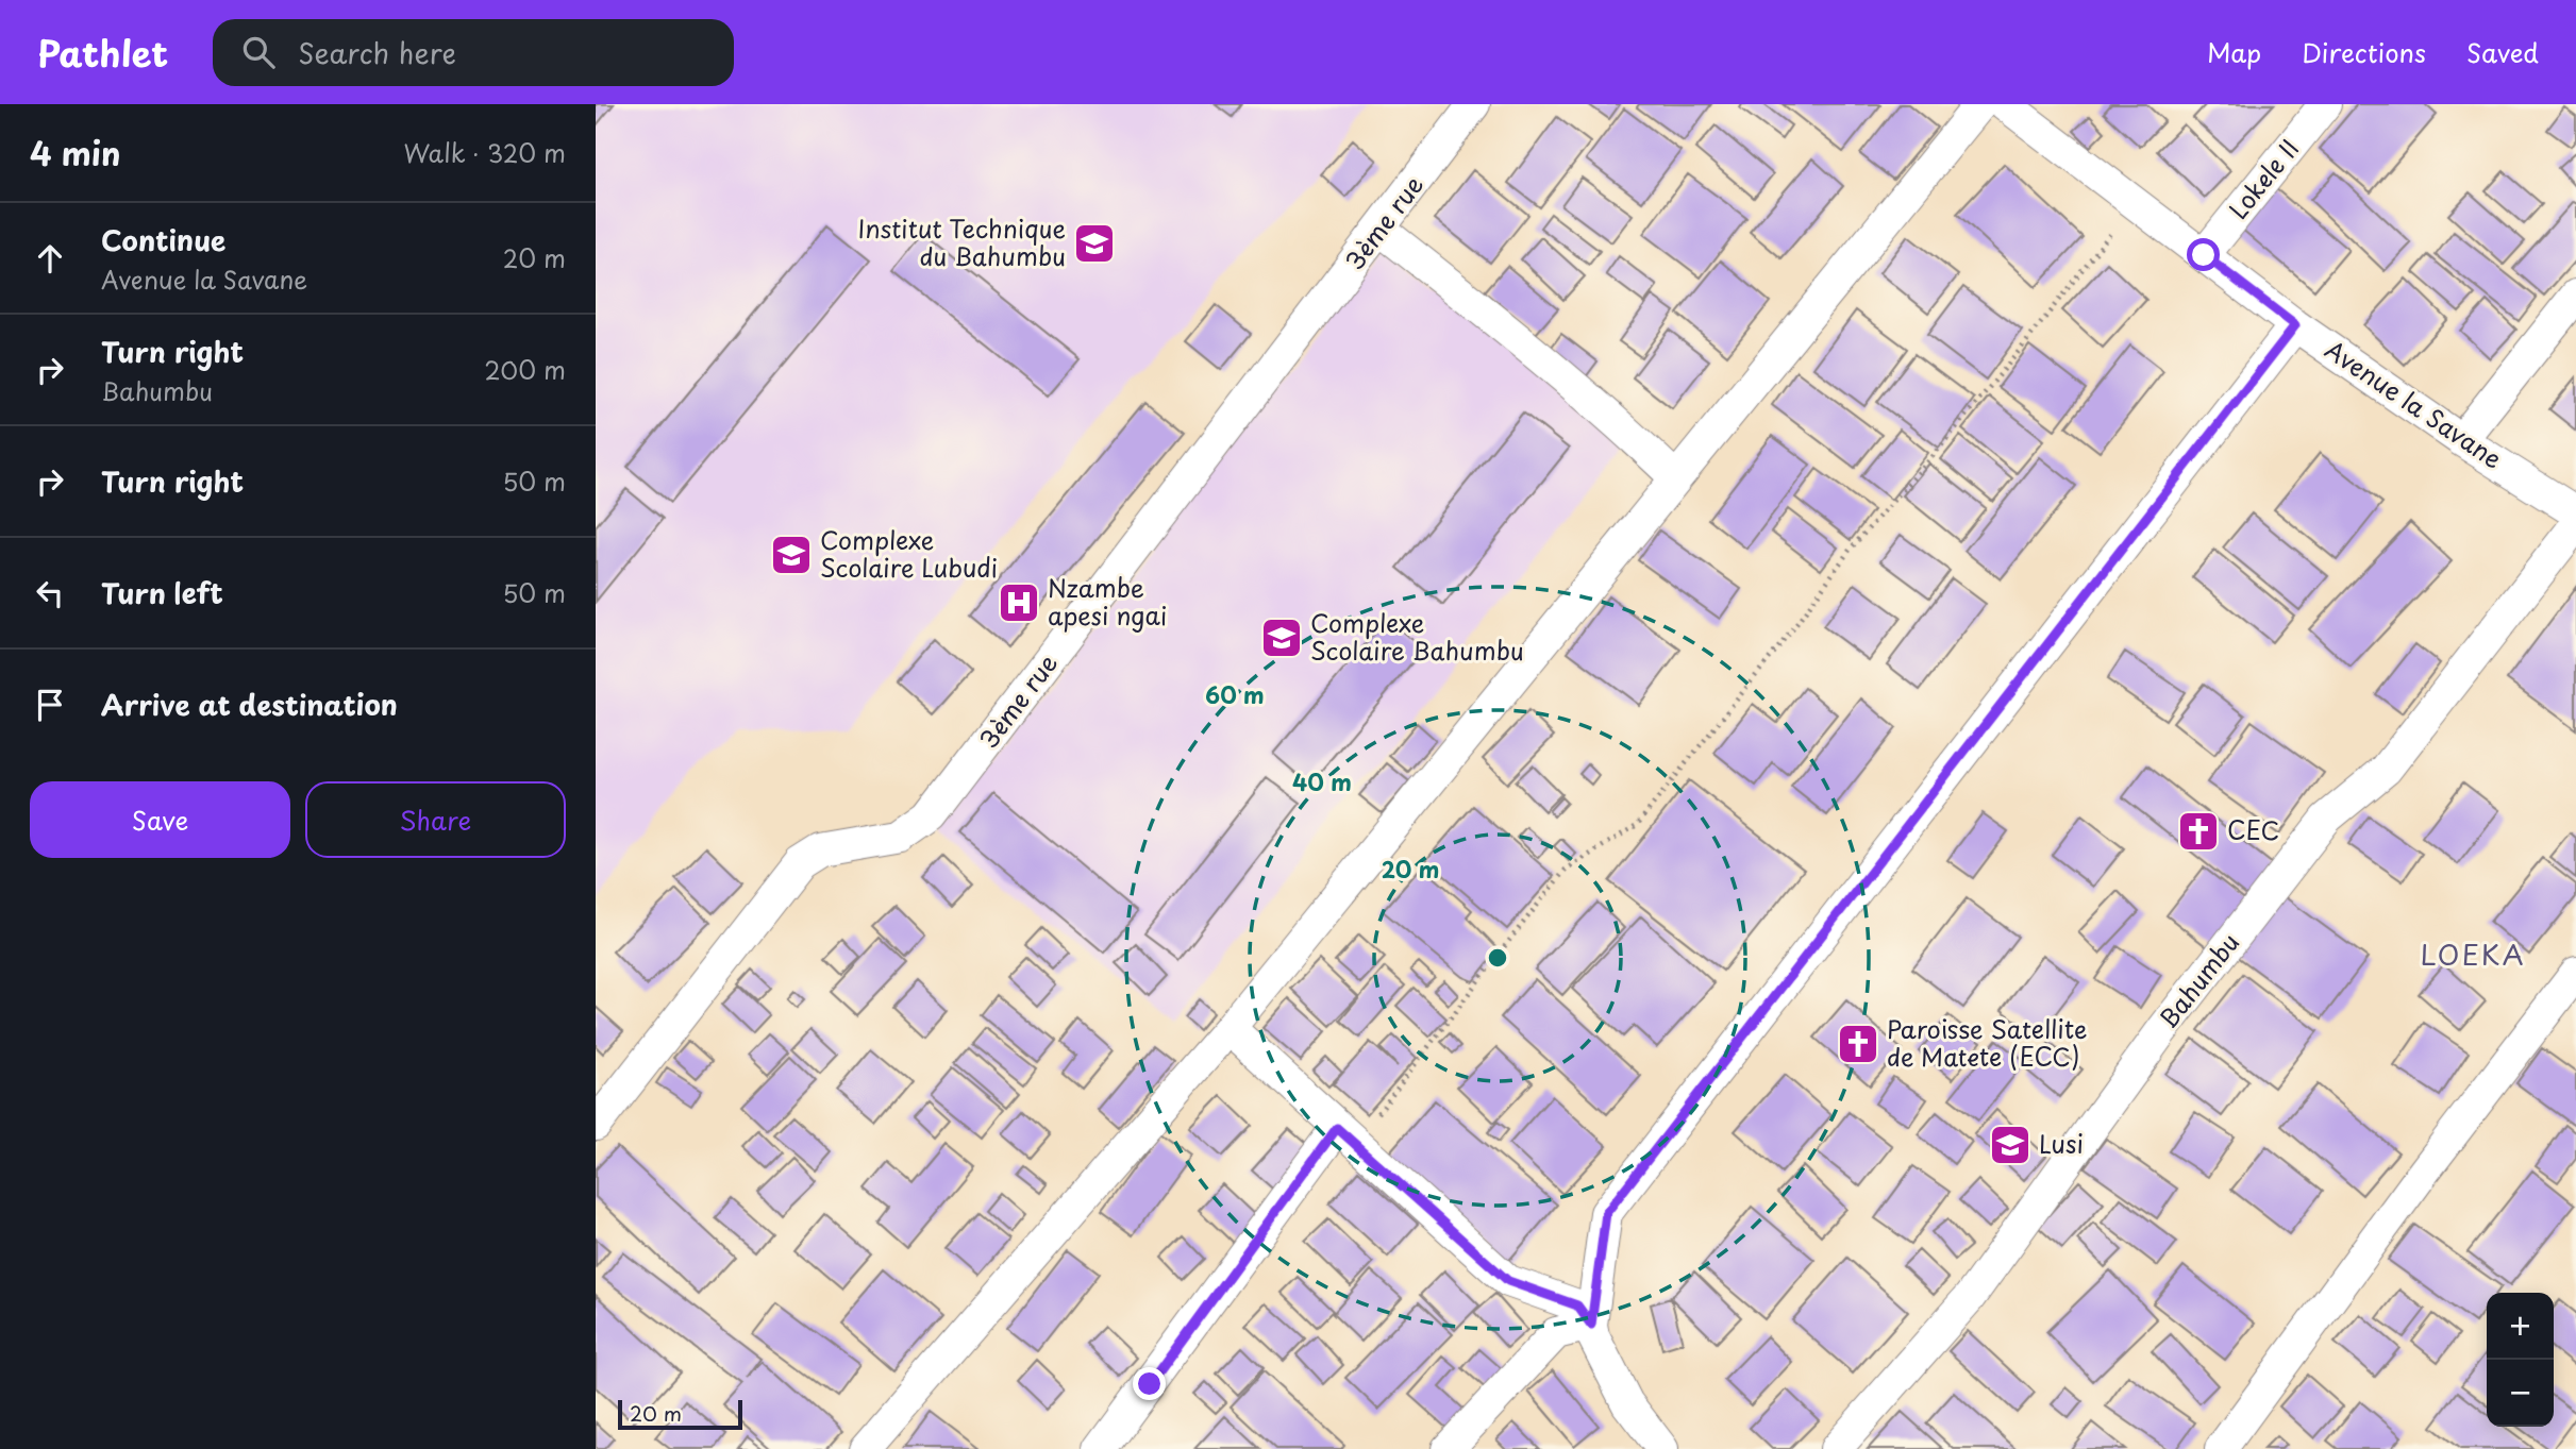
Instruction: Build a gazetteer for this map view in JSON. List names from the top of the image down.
{
  "streets": {
    "street": [
      "Lokele II",
      "3ème rue",
      "Avenue la Savane",
      "Bahumbu"
    ]
  },
  "crossings": [
    ["Lokele II", "Avenue la Savane"]
  ],
  "districts": ["LOEKA"],
  "places": {
    "school or university": [
      "Institut Technique du Bahumbu",
      "Complexe Scolaire Lubudi",
      "Complexe Scolaire Bahumbu",
      "Lusi"
    ],
    "hospital": ["Nzambe apesi ngai"],
    "church": ["CEC", "Paroisse Satellite de Matete (ECC)"]
  },
  "scale_bar": "20 m",
  "page": {
    "header": "Pathlet",
    "search": "Search here",
    "nav": ["Map", "Directions", "Saved"],
    "heading": ["4 min", "Walk · 320 m"],
    "list": [
      ["Continue", "Avenue la Savane", "20 m"],
      ["Turn right", "Bahumbu", "200 m"],
      ["Turn right", "50 m"],
      ["Turn left", "50 m"],
      "Arrive at destination"
    ],
    "buttons": ["Save", "Share"],
    "map_buttons": ["+", "−"],
    "scale": "20 m"
  },
  "rings": ["60 m", "40 m", "20 m"]
}
